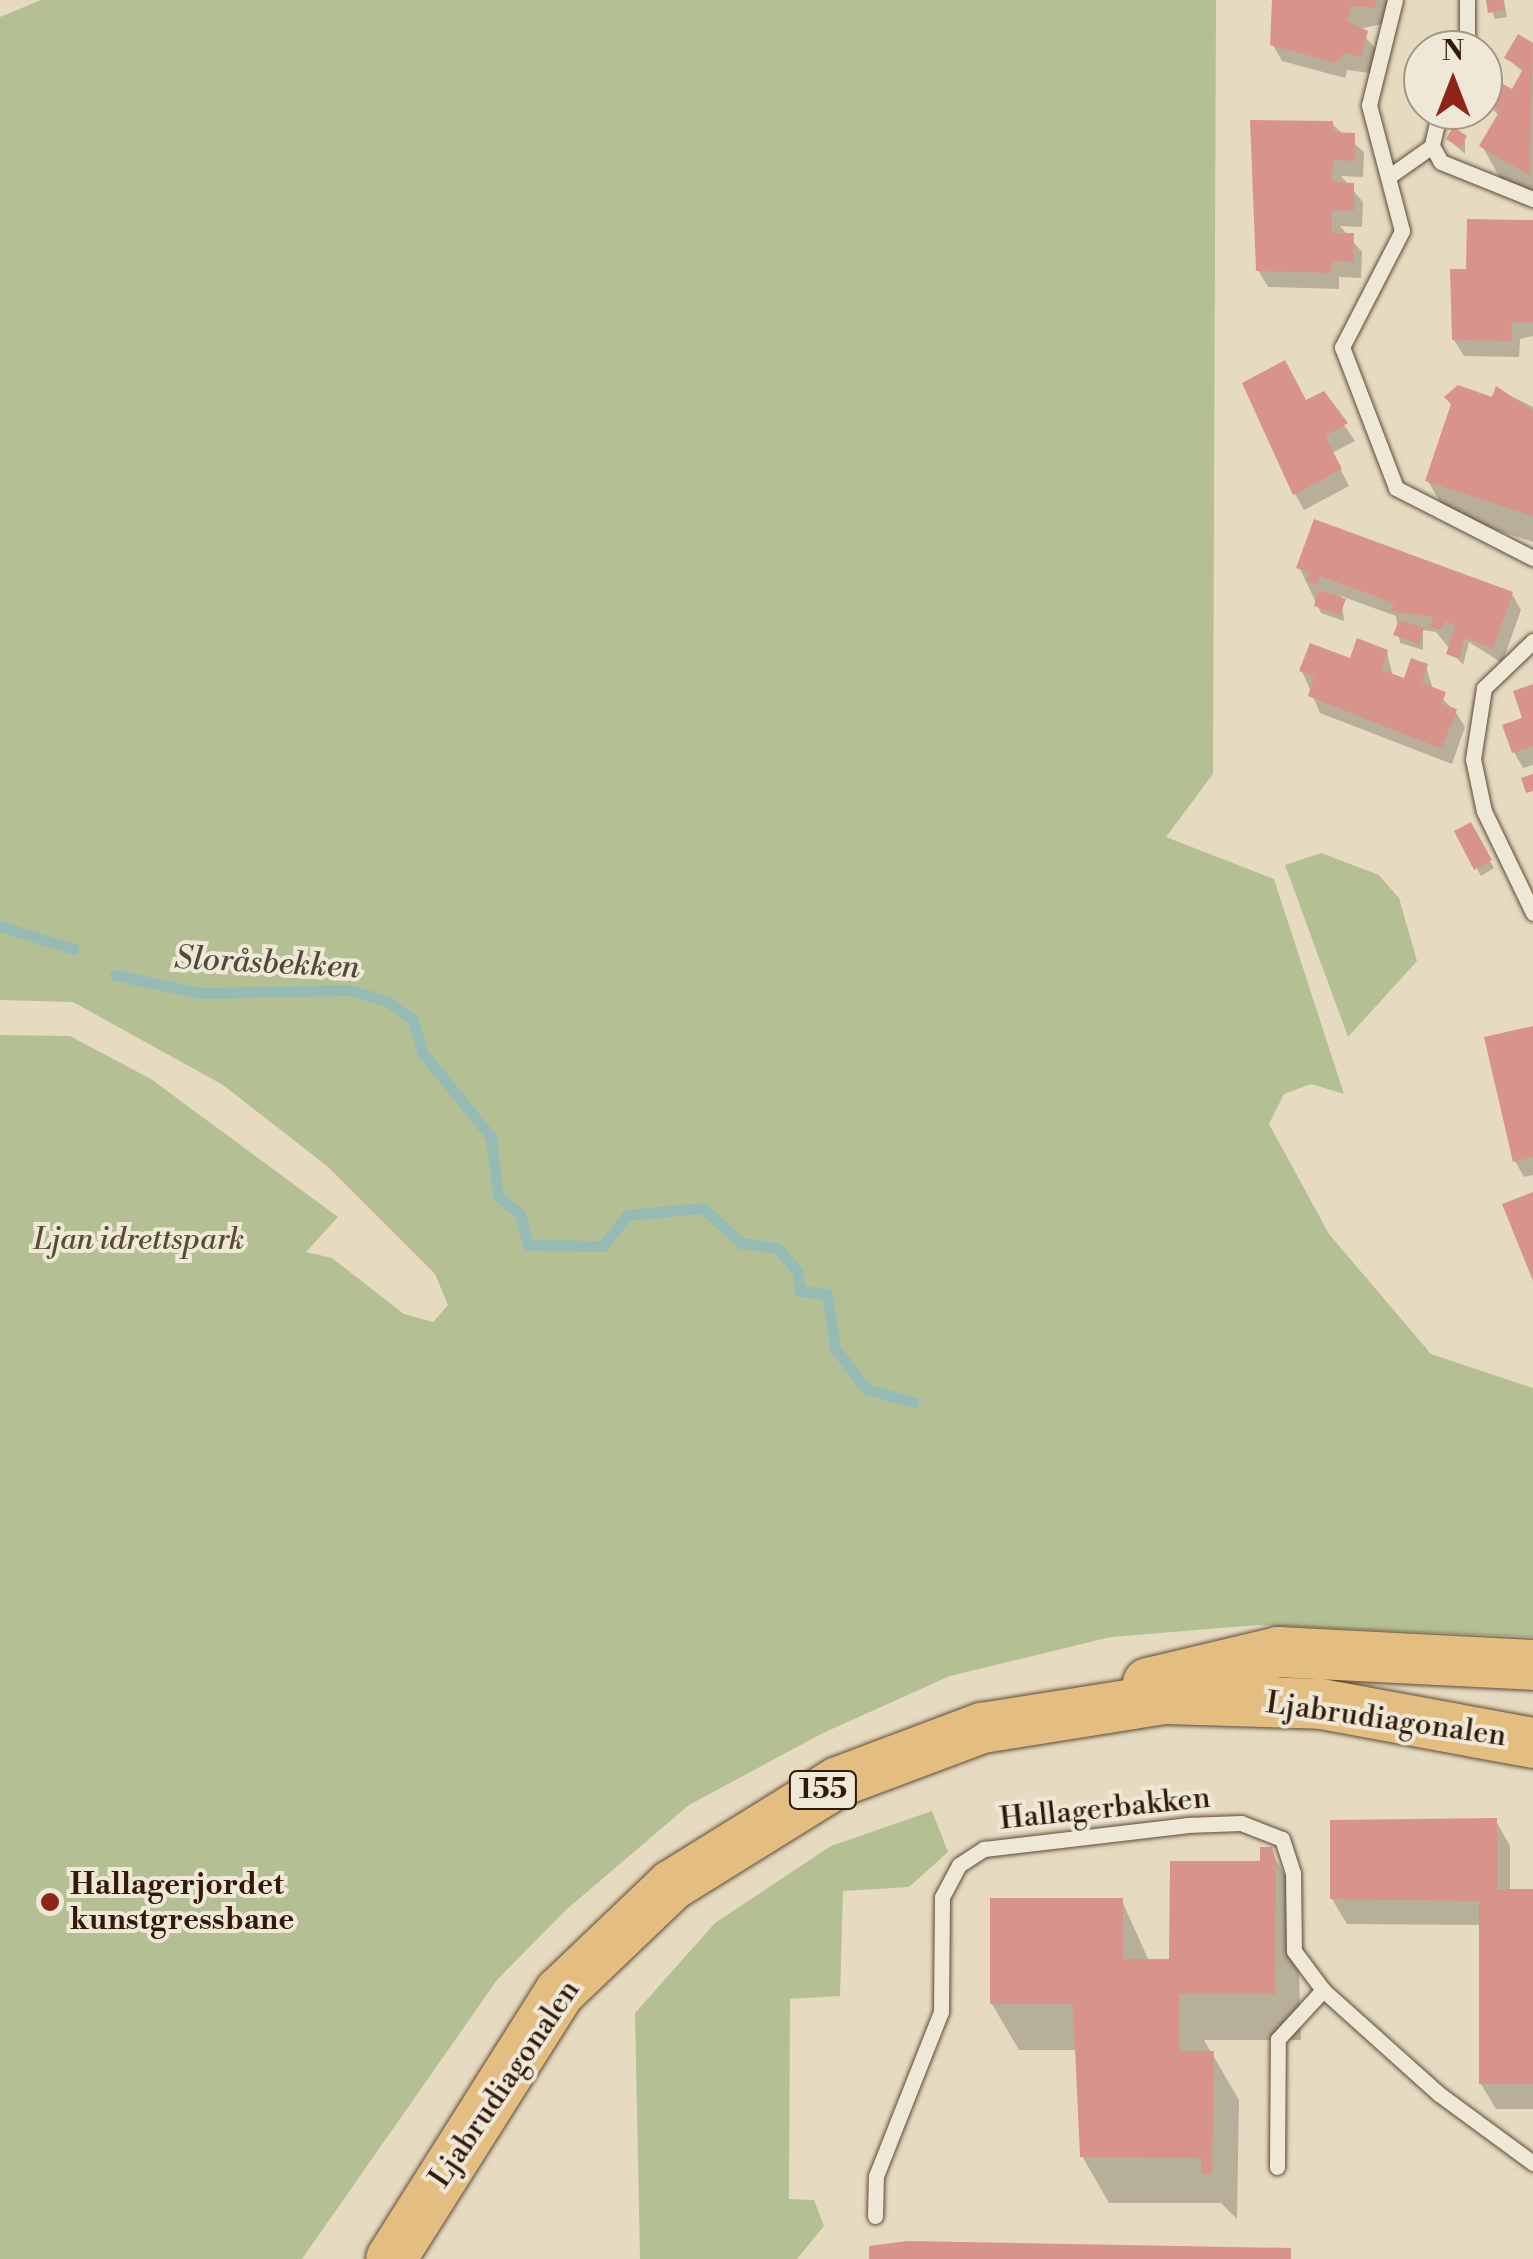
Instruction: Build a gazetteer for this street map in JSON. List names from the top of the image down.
{
  "streets": {
    "main road": ["Ljabrudiagonalen", "155"],
    "lane": ["Hallagerbakken"]
  },
  "crossings": [
    ["Ljabrudiagonalen", "155"]
  ],
  "water": ["Sloråsbekken"],
  "parks": ["Ljan idrettspark"],
  "places": ["Hallagerjordet kunstgressbane"],
  "north": "top"
}
